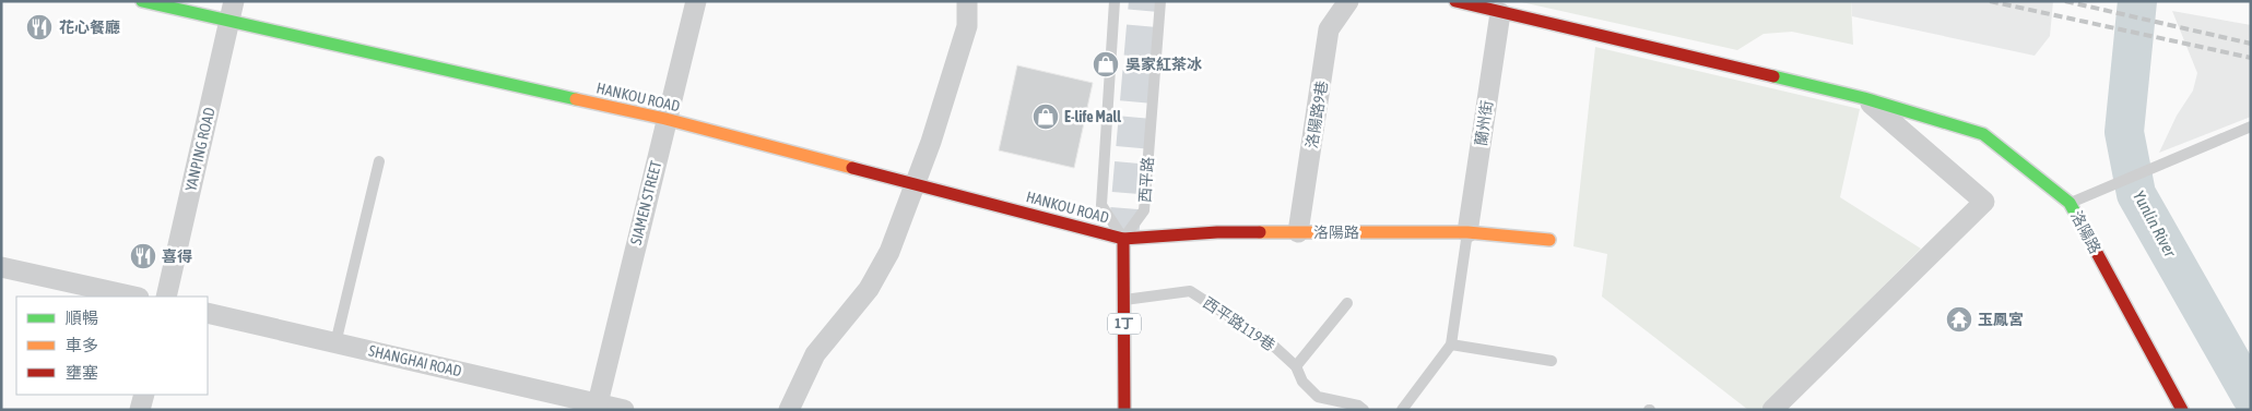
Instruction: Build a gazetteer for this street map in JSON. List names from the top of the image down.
{
  "streets": {
    "street": [
      "HANKOU ROAD",
      "洛陽路9巷",
      "蘭州街",
      "YANPING ROAD",
      "SIAMEN STREET",
      "洛陽路",
      "1丁",
      "SHANGHAI ROAD"
    ],
    "lane": ["西平路", "西平路119巷"]
  },
  "crossings": [
    ["HANKOU ROAD", "YANPING ROAD"],
    ["HANKOU ROAD", "西平路"],
    ["HANKOU ROAD", "SIAMEN STREET"],
    ["HANKOU ROAD", "洛陽路"],
    ["HANKOU ROAD", "1丁"],
    ["洛陽路9巷", "洛陽路"],
    ["蘭州街", "洛陽路"],
    ["西平路", "洛陽路"],
    ["西平路", "1丁"],
    ["SIAMEN STREET", "SHANGHAI ROAD"],
    ["洛陽路", "1丁"],
    ["1丁", "西平路119巷"]
  ],
  "water": ["Yunlin River"],
  "places": {
    "restaurant": ["花心餐廳", "喜得"],
    "shop": ["吳家紅茶冰", "E-life Mall"],
    "temple": ["玉鳳宮"]
  },
  "legend": ["順暢", "車多", "壅塞"]
}
